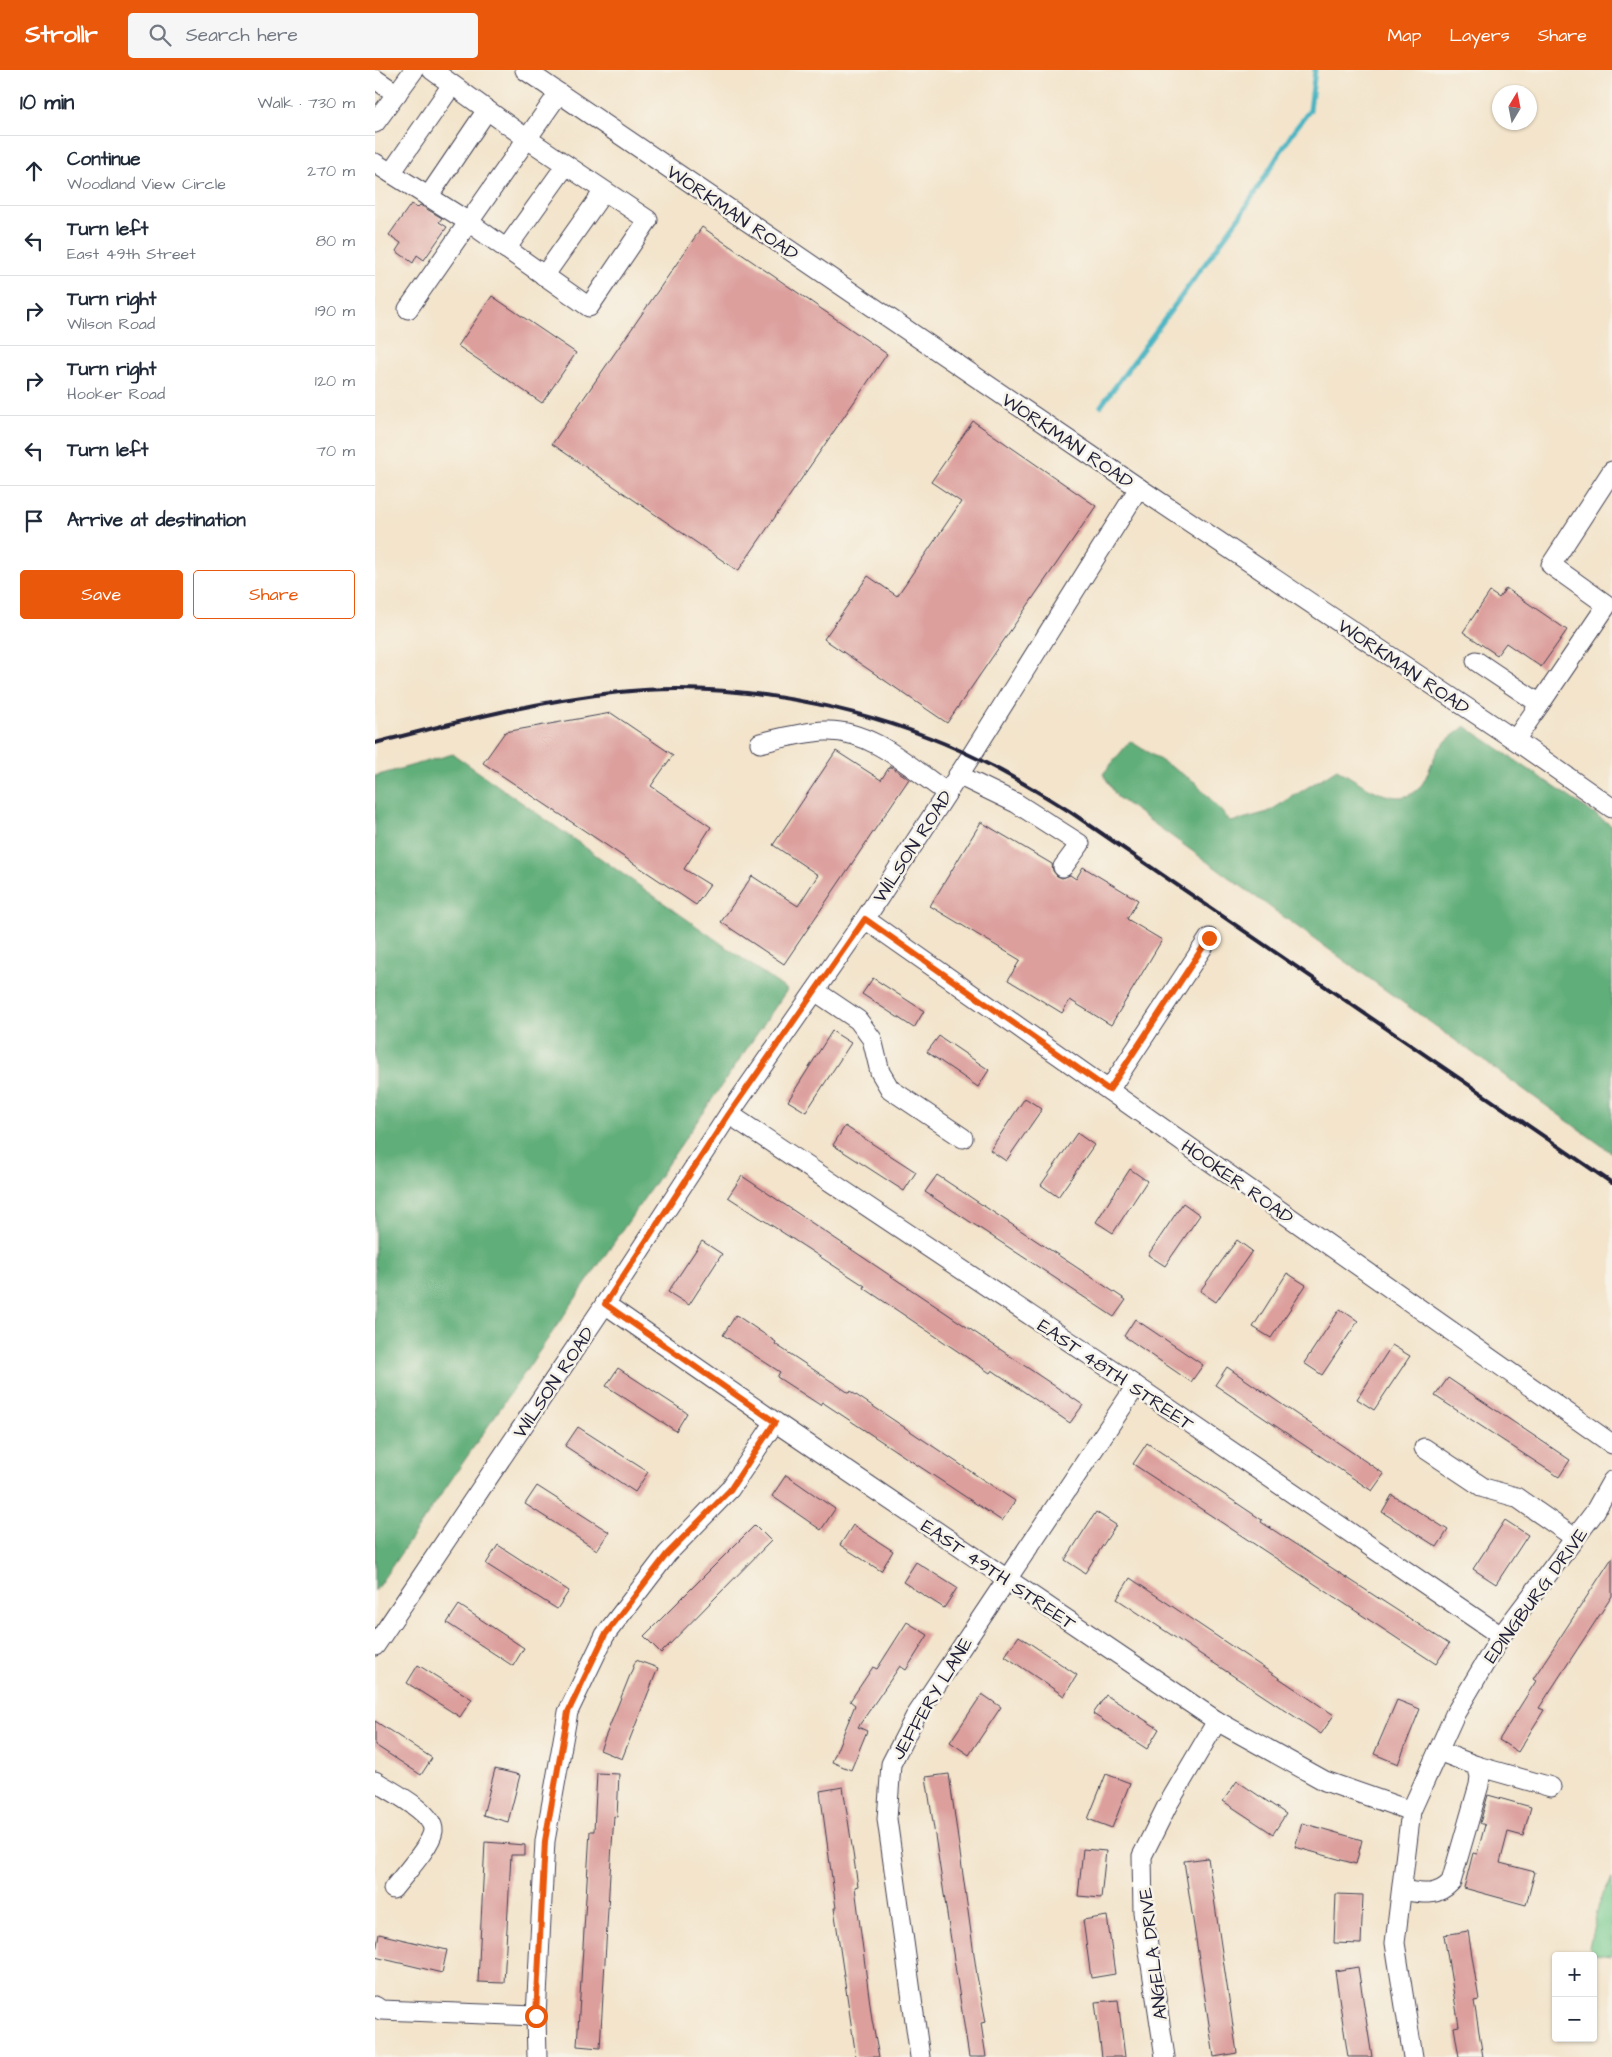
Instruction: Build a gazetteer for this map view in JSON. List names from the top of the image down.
{
  "streets": {
    "street": [
      "WORKMAN ROAD",
      "WILSON ROAD",
      "HOOKER ROAD",
      "EAST 48TH STREET",
      "EAST 49TH STREET",
      "EDINGBURG DRIVE",
      "JEFFERY LANE",
      "ANGELA DRIVE"
    ]
  },
  "crossings": [
    ["WORKMAN ROAD", "WILSON ROAD"],
    ["WILSON ROAD", "HOOKER ROAD"],
    ["WILSON ROAD", "EAST 48TH STREET"],
    ["WILSON ROAD", "EAST 49TH STREET"],
    ["EAST 48TH STREET", "EDINGBURG DRIVE"],
    ["EAST 48TH STREET", "JEFFERY LANE"],
    ["EAST 49TH STREET", "EDINGBURG DRIVE"],
    ["EAST 49TH STREET", "JEFFERY LANE"],
    ["EAST 49TH STREET", "ANGELA DRIVE"]
  ],
  "north": "top",
  "page": {
    "header": "Strollr",
    "search": "Search here",
    "nav": ["Map", "Layers", "Share"],
    "heading": ["10 min", "Walk · 730 m"],
    "list": [
      ["Continue", "Woodland View Circle", "270 m"],
      ["Turn left", "East 49th Street", "80 m"],
      ["Turn right", "Wilson Road", "190 m"],
      ["Turn right", "Hooker Road", "120 m"],
      ["Turn left", "70 m"],
      "Arrive at destination"
    ],
    "buttons": ["Save", "Share"],
    "map_buttons": ["+", "−"]
  }
}
